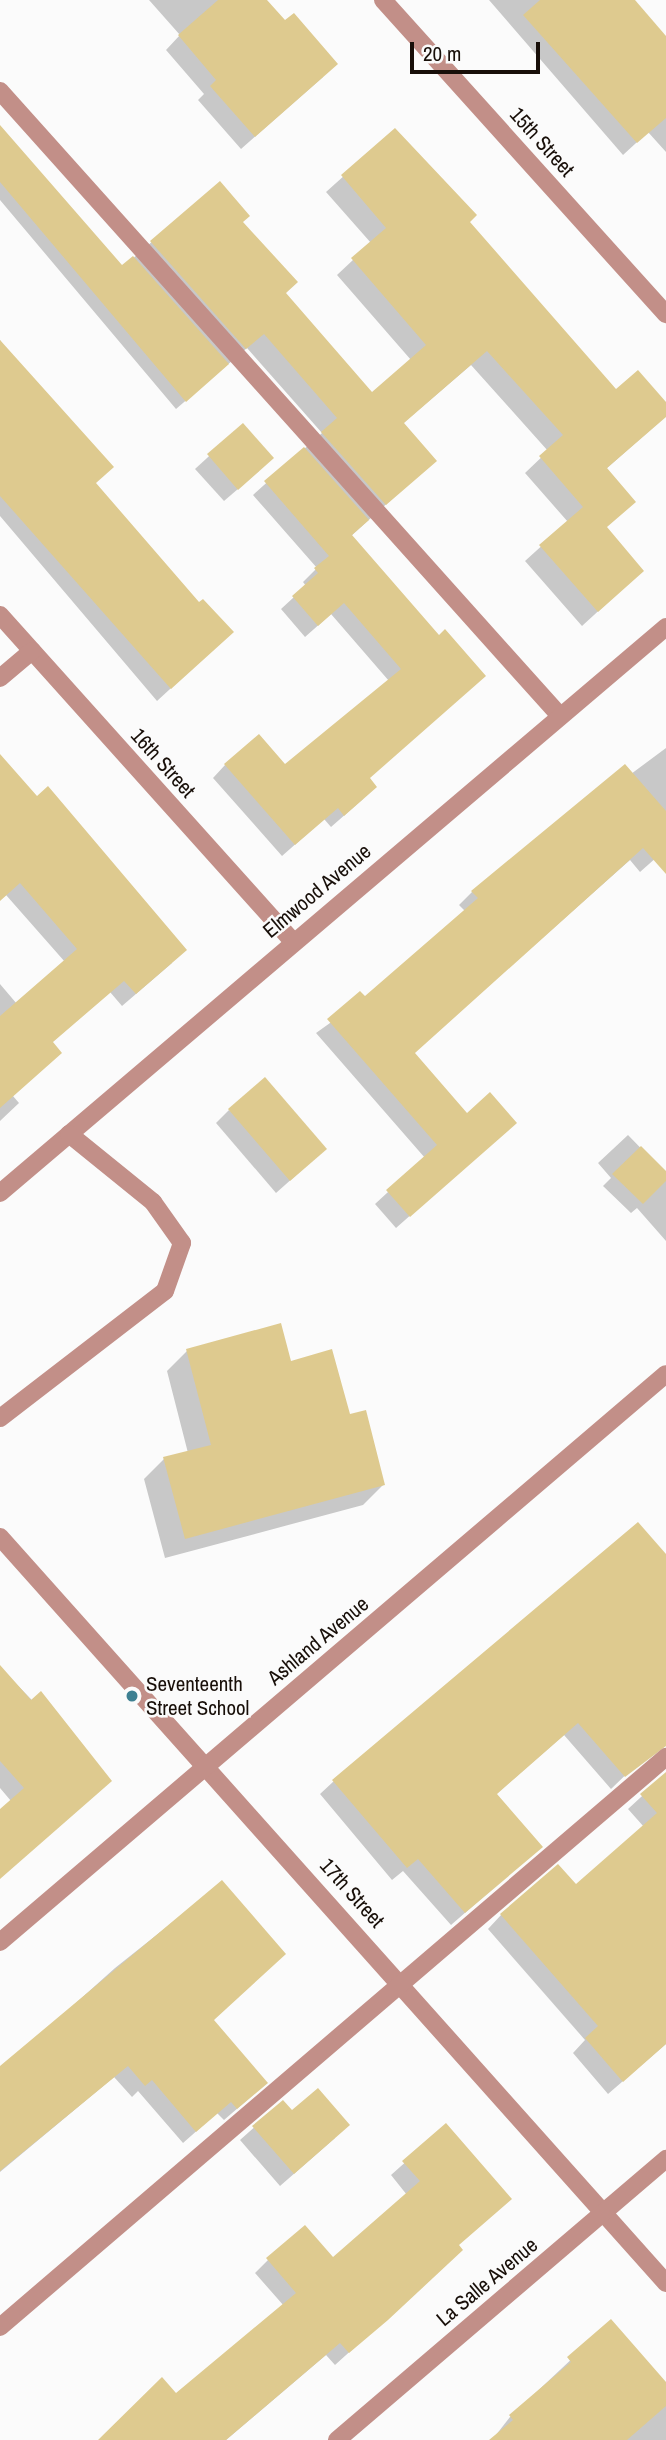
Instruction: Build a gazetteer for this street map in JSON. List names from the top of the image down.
{
  "streets": {
    "street": [
      "15th Street",
      "16th Street",
      "Elmwood Avenue",
      "Ashland Avenue",
      "17th Street",
      "La Salle Avenue"
    ]
  },
  "crossings": [
    ["16th Street", "Elmwood Avenue"],
    ["Ashland Avenue", "17th Street"],
    ["17th Street", "La Salle Avenue"]
  ],
  "places": ["Seventeenth Street School"],
  "scale_bar": "20 m"
}
